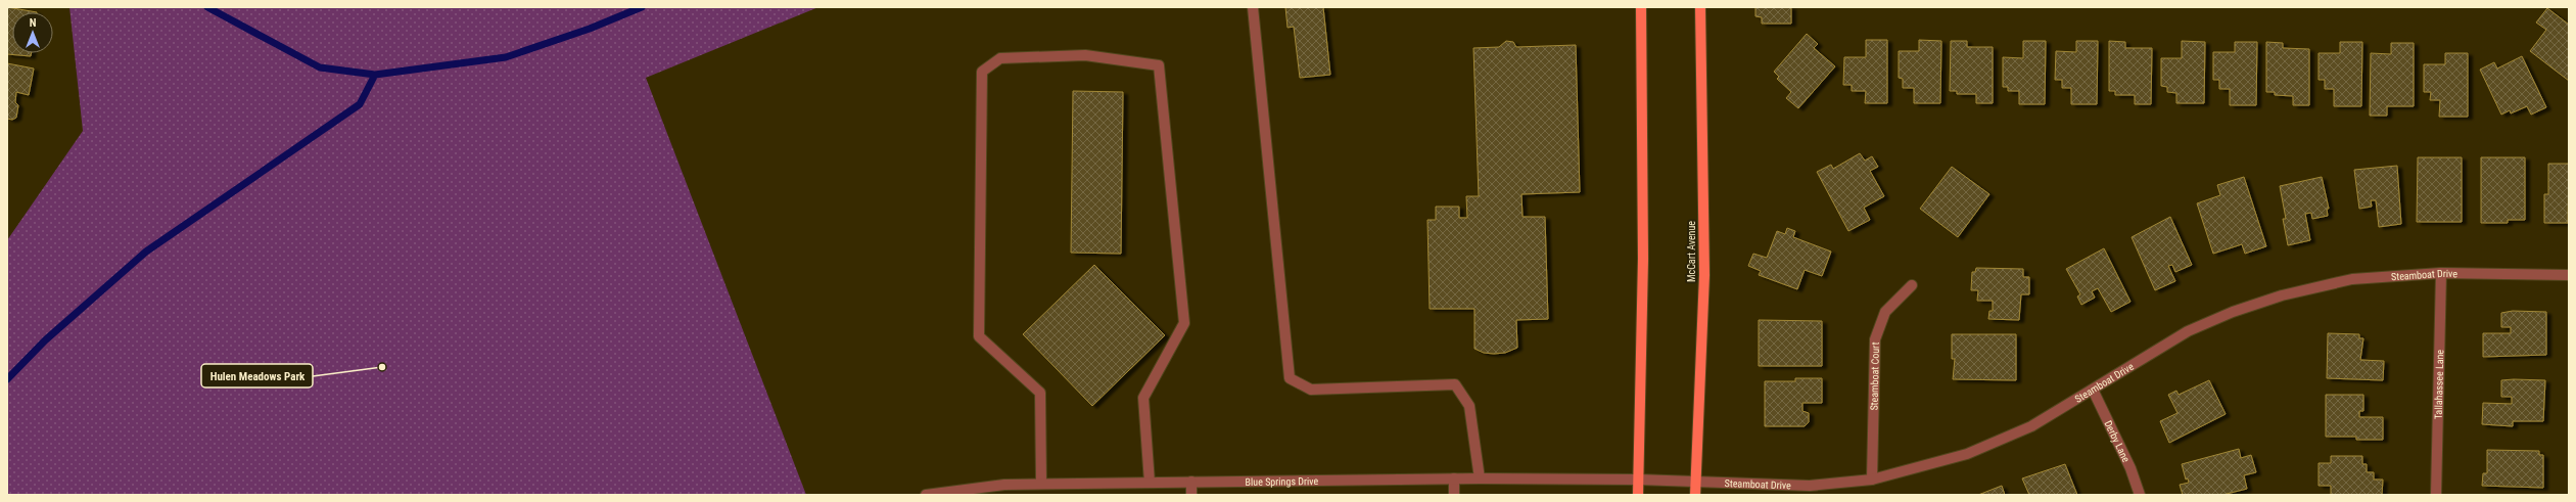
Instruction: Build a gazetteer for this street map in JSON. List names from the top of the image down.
{
  "streets": {
    "main road": ["McCart Avenue"],
    "street": [
      "Steamboat Drive",
      "Steamboat Court",
      "Tallahassee Lane",
      "Derby Lane",
      "Blue Springs Drive"
    ]
  },
  "crossings": [
    ["McCart Avenue", "Steamboat Drive"],
    ["Steamboat Drive", "Steamboat Court"],
    ["Steamboat Drive", "Tallahassee Lane"],
    ["Steamboat Drive", "Derby Lane"],
    ["Steamboat Drive", "Blue Springs Drive"]
  ],
  "places": ["Hulen Meadows Park"],
  "north": "top"
}
